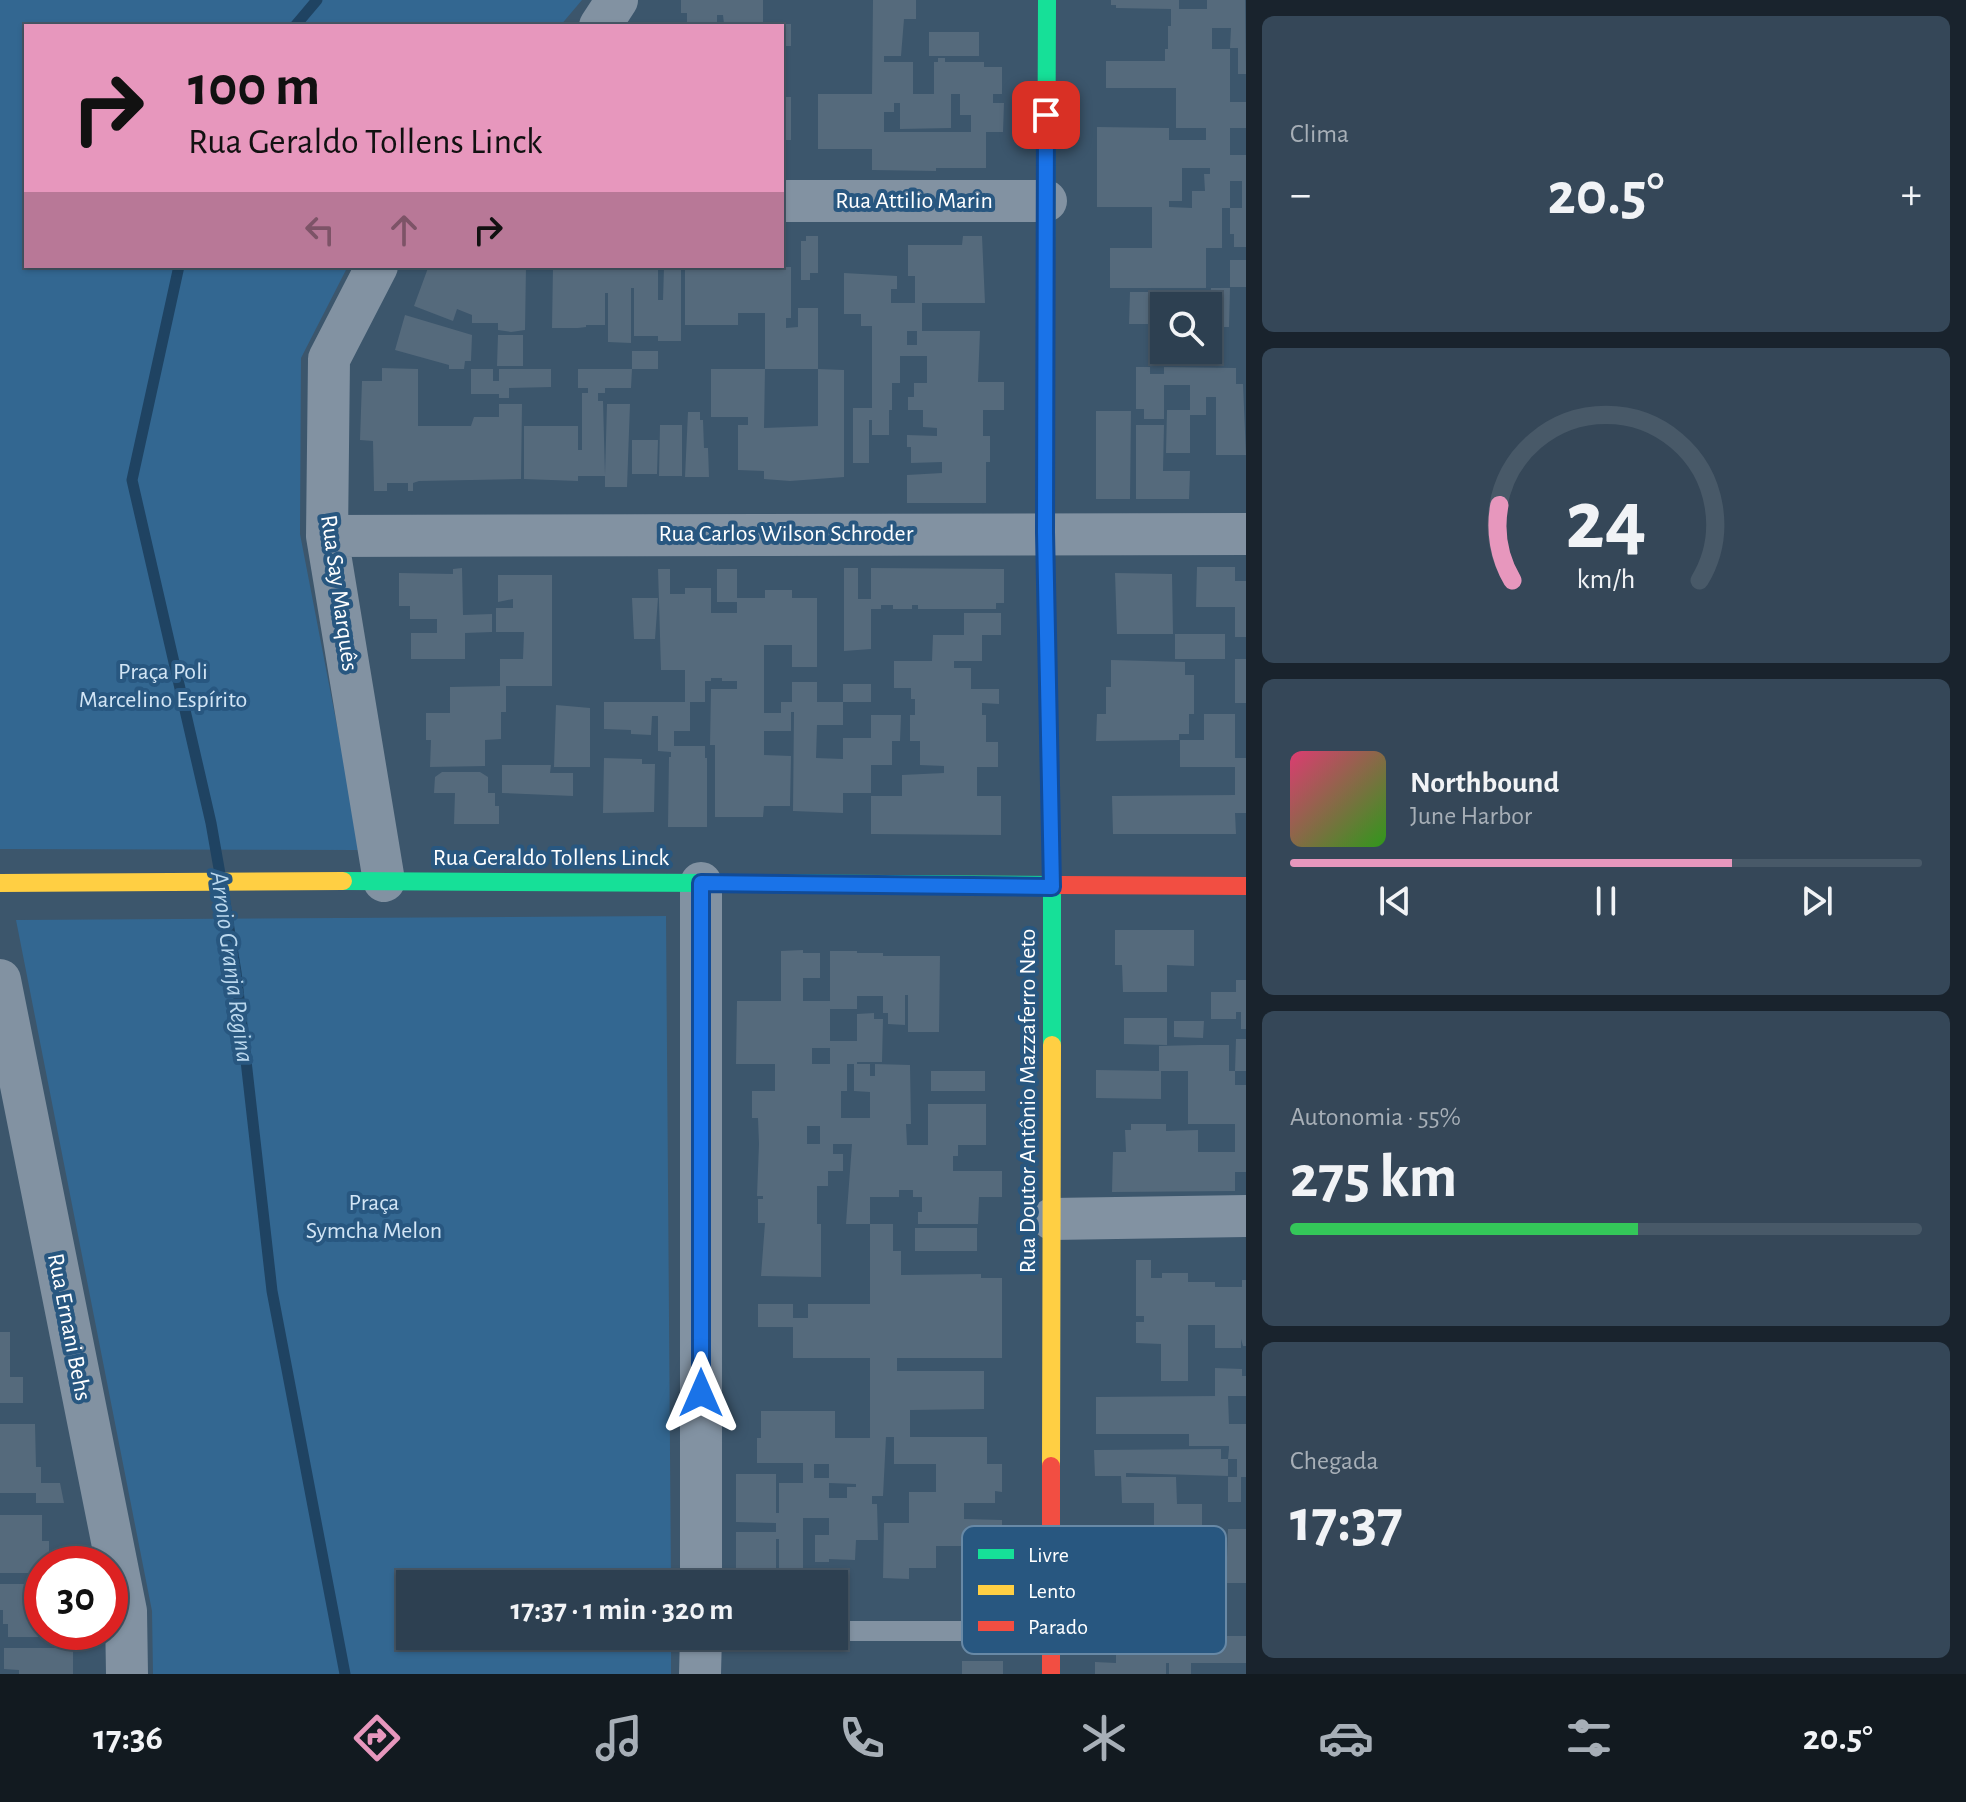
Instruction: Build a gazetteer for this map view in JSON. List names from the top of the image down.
{
  "streets": {
    "street": [
      "Rua Attilio Marin",
      "Rua Carlos Wilson Schroder",
      "Rua Say Marquês",
      "Rua Geraldo Tollens Linck",
      "Rua Doutor Antônio Mazzaferro Neto",
      "Rua Ernani Behs"
    ]
  },
  "crossings": [
    ["Rua Attilio Marin", "Rua Doutor Antônio Mazzaferro Neto"],
    ["Rua Carlos Wilson Schroder", "Rua Say Marquês"],
    ["Rua Carlos Wilson Schroder", "Rua Doutor Antônio Mazzaferro Neto"],
    ["Rua Say Marquês", "Rua Geraldo Tollens Linck"],
    ["Rua Geraldo Tollens Linck", "Rua Doutor Antônio Mazzaferro Neto"]
  ],
  "water": ["Arroio Granja Regina"],
  "parks": ["Praça Poli Marcelino Espírito", "Praça Symcha Melon"],
  "legend": ["Livre", "Lento", "Parado"],
  "page": {
    "tile": [
      "Clima",
      ["Autonomia · 55%", "275 km"],
      ["Chegada", "17:37"]
    ],
    "turn": ["100 m", "Rua Geraldo Tollens Linck"],
    "heat": ["−", "20.5°", "+"],
    "song": ["Northbound", "June Harbor"],
    "limit": "30",
    "trip": "17:37 · 1 min · 320 m",
    "tabs": ["17:36", "20.5°"],
    "gauge": ["24", "km/h"]
  }
}
